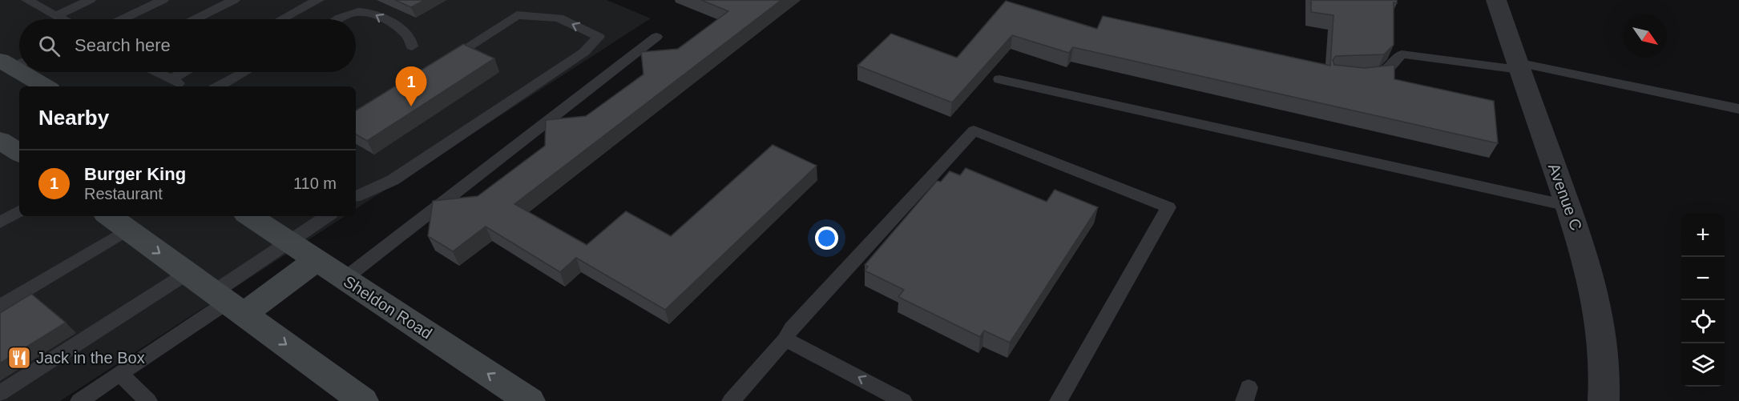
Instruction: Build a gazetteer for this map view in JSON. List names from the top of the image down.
{
  "streets": {
    "main road": ["Sheldon Road"],
    "street": ["Avenue C"]
  },
  "places": {
    "restaurant": ["Jack in the Box"]
  },
  "north": "bottom right",
  "page": {
    "search": "Search here",
    "pins": "1",
    "heading": "Nearby",
    "list": [
      {
        "mark": "1",
        "name": "Burger King",
        "note": "Restaurant",
        "value": "110 m"
      }
    ],
    "map_buttons": ["+", "−"]
  }
}
